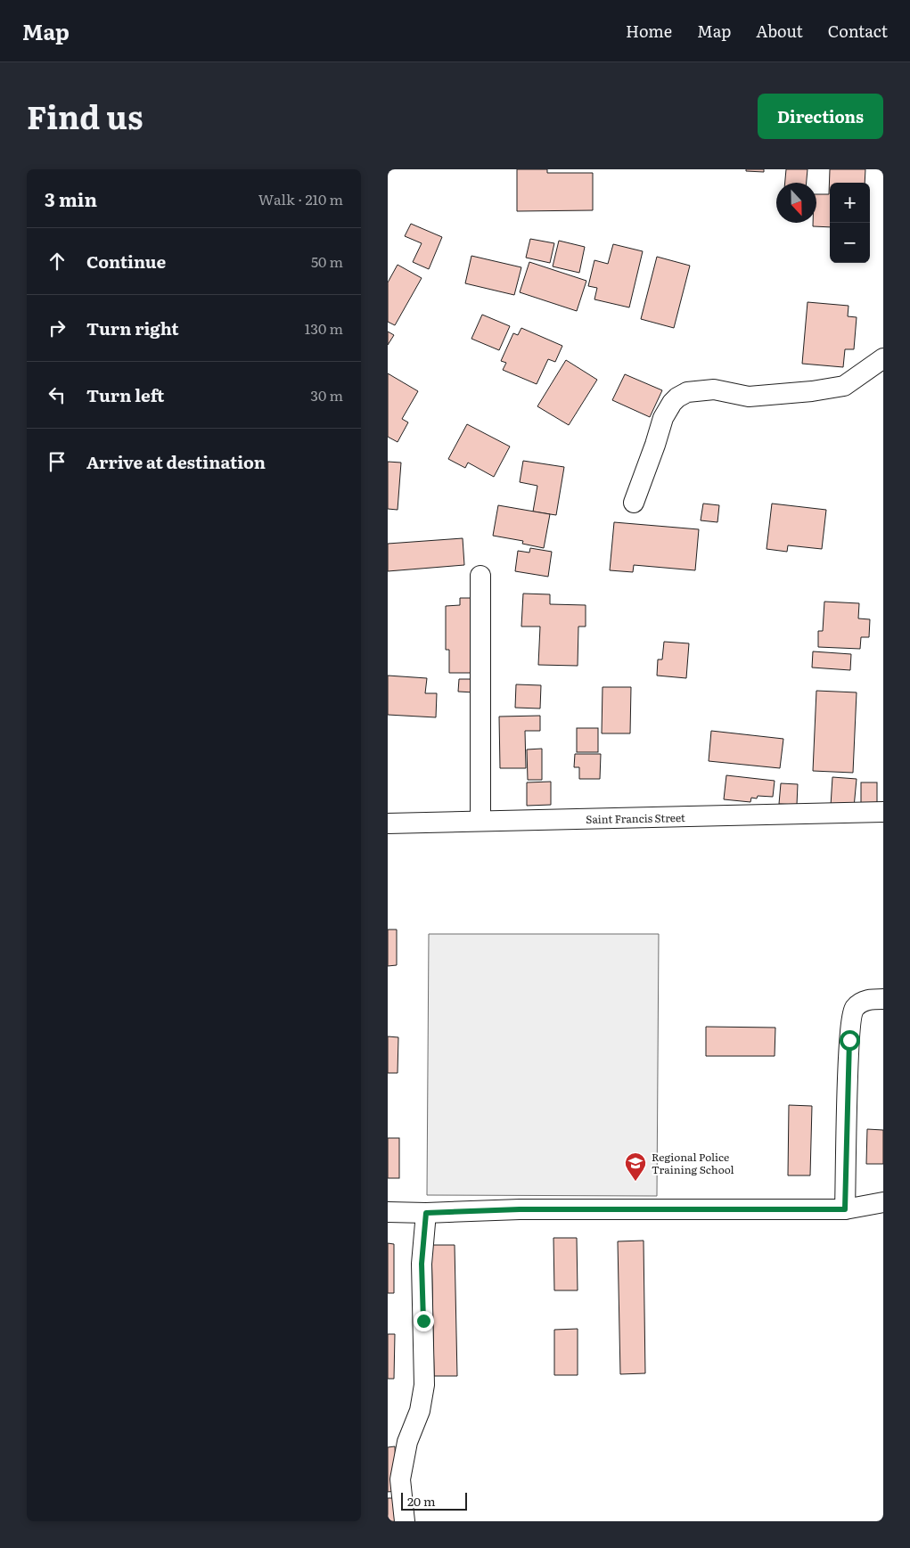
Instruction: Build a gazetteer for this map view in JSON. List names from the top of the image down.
{
  "streets": {
    "street": ["Saint Francis Street"]
  },
  "places": {
    "school or university": ["Regional Police Training School"]
  },
  "scale_bar": "20 m",
  "north": "bottom",
  "page": {
    "header": "Map",
    "nav": [
      "Home",
      "Map",
      "About",
      "Contact"
    ],
    "title": "Find us",
    "buttons": "Directions",
    "heading": ["3 min", "Walk · 210 m"],
    "map_buttons": ["+", "−"],
    "list": [
      ["Continue", "50 m"],
      ["Turn right", "130 m"],
      ["Turn left", "30 m"],
      "Arrive at destination"
    ],
    "scale": "20 m"
  }
}
